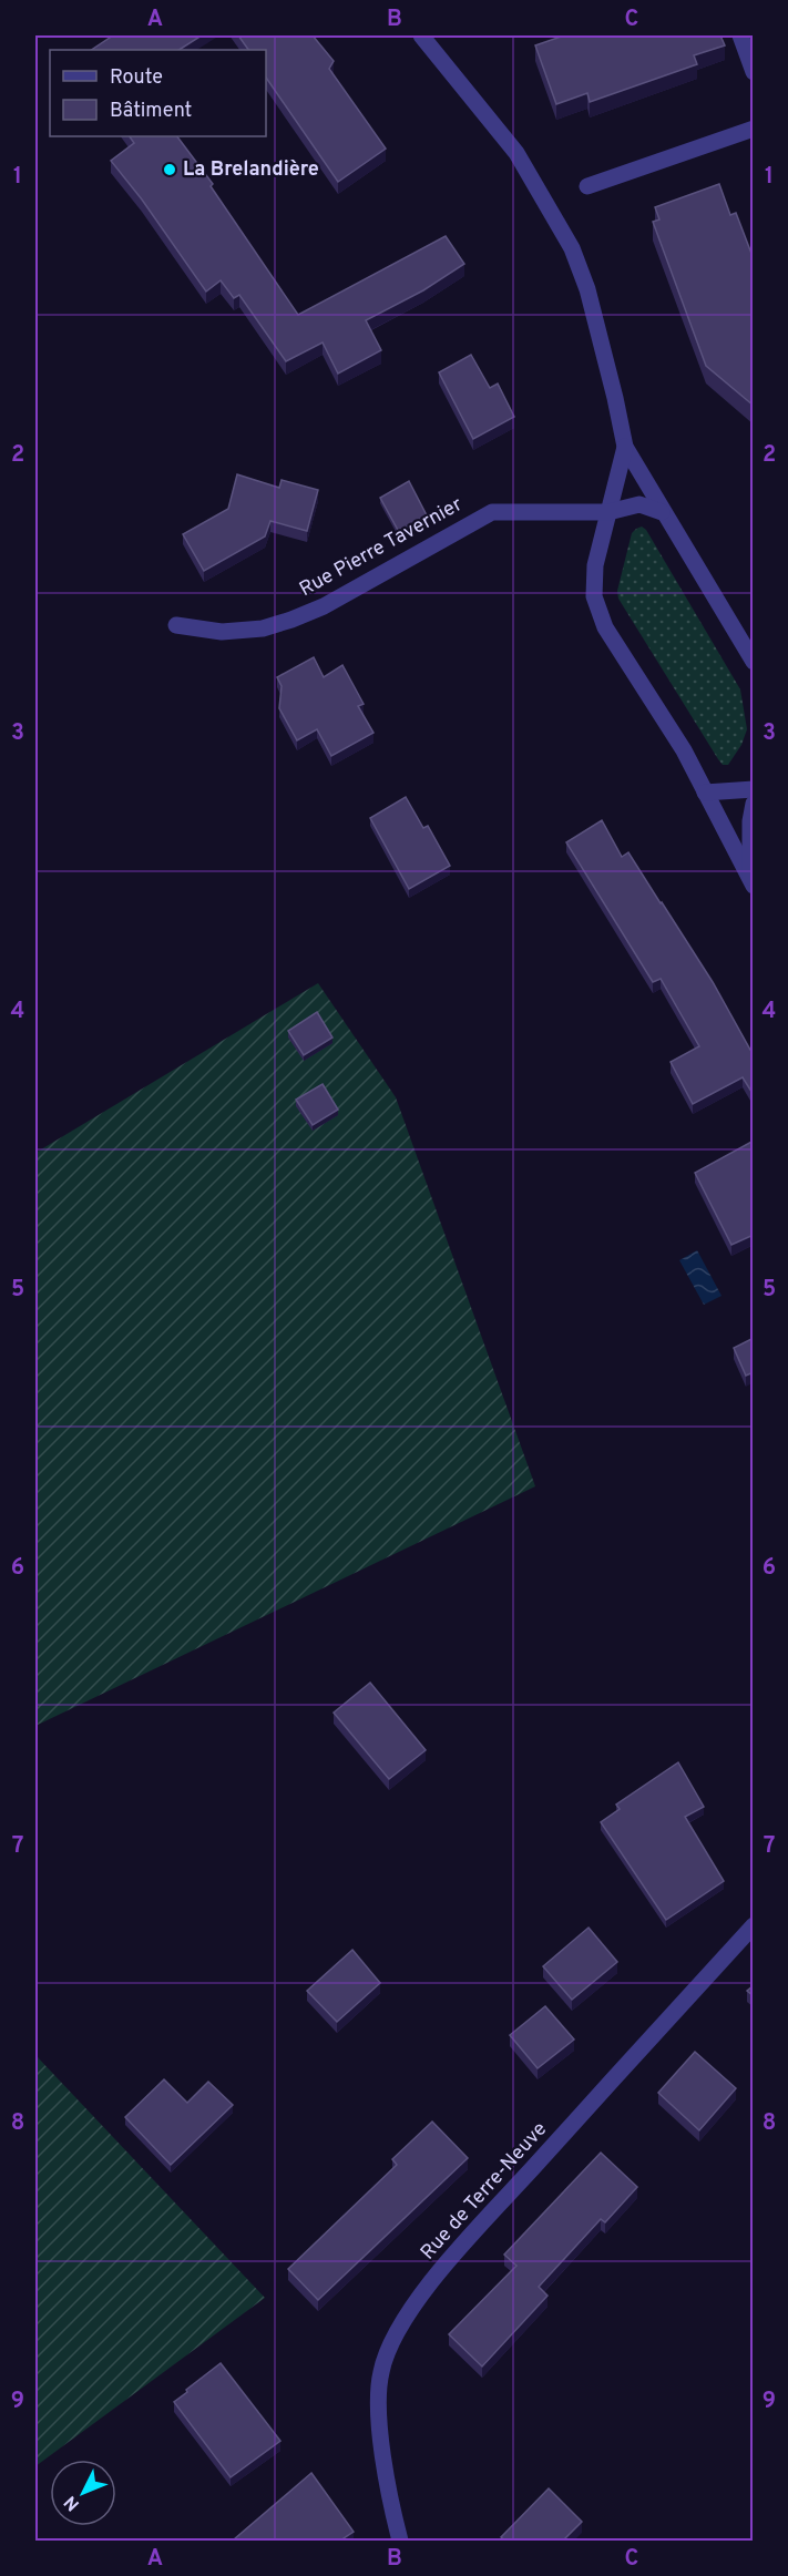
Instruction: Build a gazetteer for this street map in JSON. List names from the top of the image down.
{
  "streets": {
    "street": ["Rue Pierre Tavernier", "Rue de Terre-Neuve"]
  },
  "places": ["La Brelandière"],
  "legend": ["Route", "Bâtiment"],
  "north": "bottom left",
  "grid": {
    "columns": ["A", "B", "C"],
    "rows": [
      "1",
      "2",
      "3",
      "4",
      "5",
      "6",
      "7",
      "8",
      "9"
    ]
  }
}
